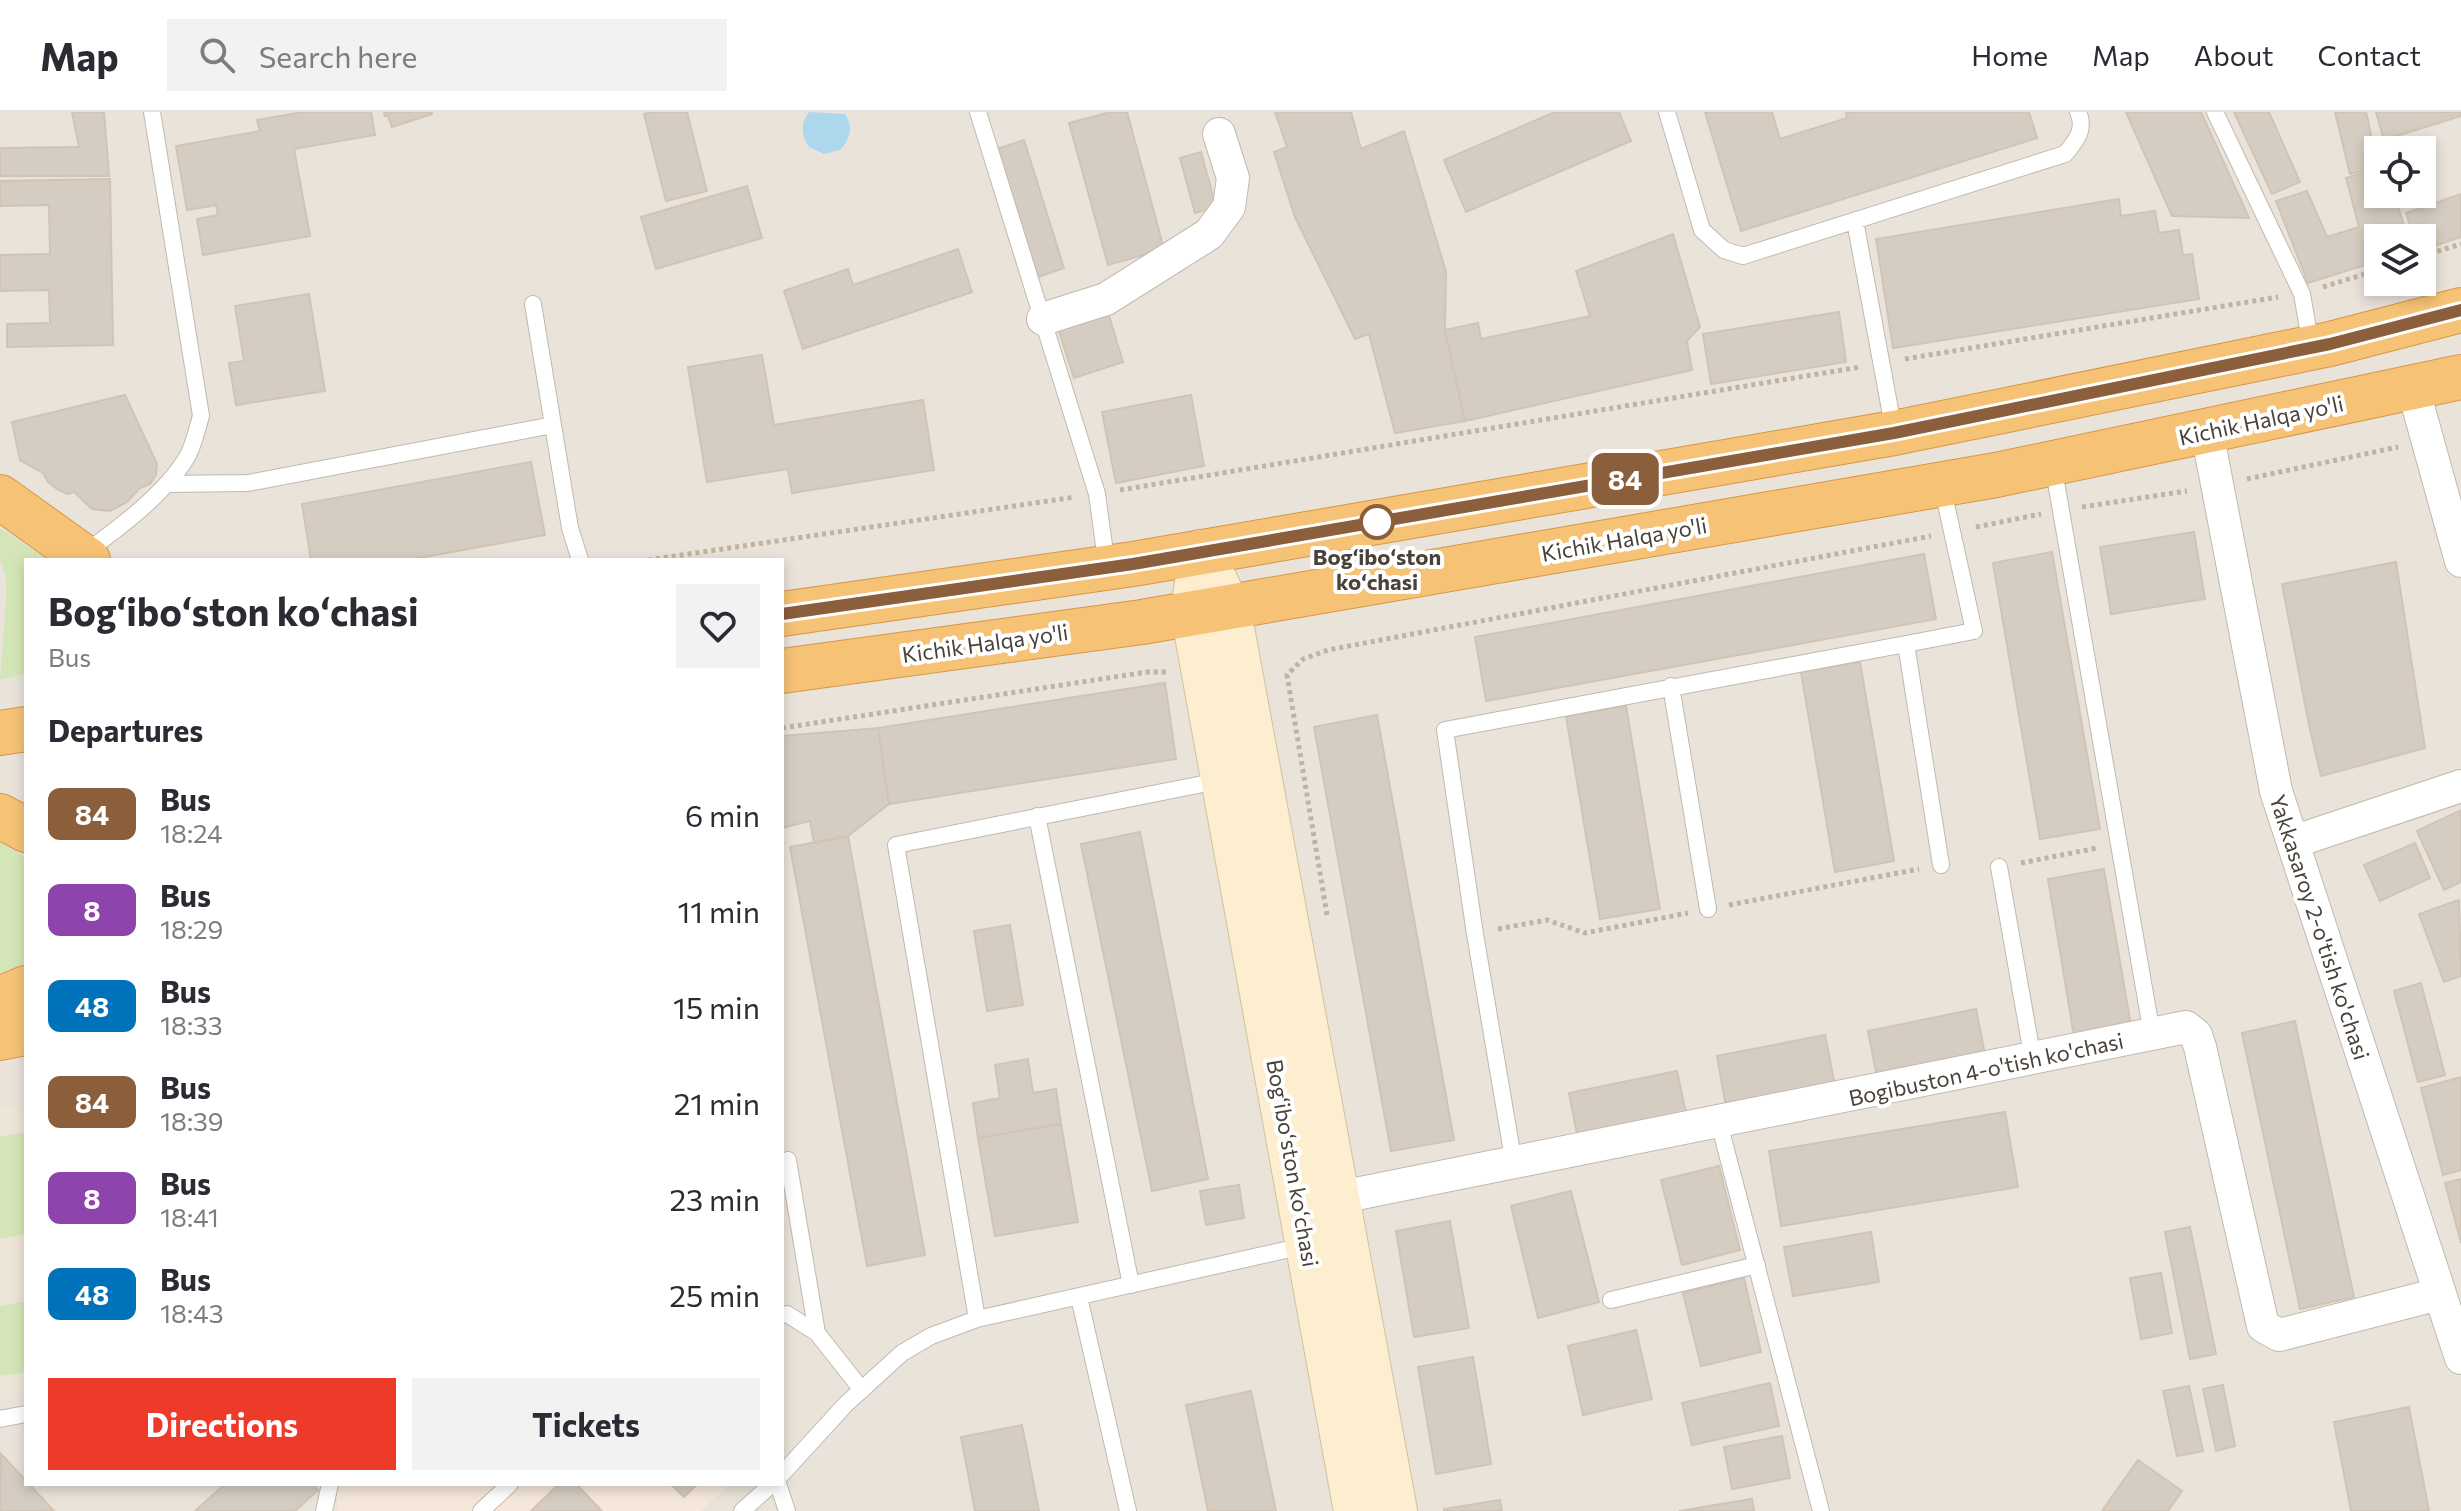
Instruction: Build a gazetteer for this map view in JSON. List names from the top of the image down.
{
  "streets": {
    "highway": ["Kichik Halqa yo'li"],
    "street": ["Yakkasaroy 2-o'tish ko'chasi", "Bogibuston 4-o'tish ko'chasi", "Bogʻiboʻston koʻchasi"]
  },
  "crossings": [
    ["Kichik Halqa yo'li", "Yakkasaroy 2-o'tish ko'chasi"],
    ["Kichik Halqa yo'li", "Bogʻiboʻston koʻchasi"],
    ["Yakkasaroy 2-o'tish ko'chasi", "Bogibuston 4-o'tish ko'chasi"],
    ["Bogibuston 4-o'tish ko'chasi", "Bogʻiboʻston koʻchasi"]
  ],
  "places": ["Bogʻiboʻston koʻchasi"],
  "lines": ["bus line 84"],
  "page": {
    "header": "Map",
    "search": "Search here",
    "nav": [
      "Home",
      "Map",
      "About",
      "Contact"
    ],
    "on_map": "84",
    "heading": [
      ["Bogʻiboʻston koʻchasi", "Bus"],
      "Departures"
    ],
    "list": [
      {
        "mark": "84",
        "name": "Bus",
        "note": "18:24",
        "value": "6 min"
      },
      {
        "mark": "8",
        "name": "Bus",
        "note": "18:29",
        "value": "11 min"
      },
      {
        "mark": "48",
        "name": "Bus",
        "note": "18:33",
        "value": "15 min"
      },
      {
        "mark": "84",
        "name": "Bus",
        "note": "18:39",
        "value": "21 min"
      },
      {
        "mark": "8",
        "name": "Bus",
        "note": "18:41",
        "value": "23 min"
      },
      {
        "mark": "48",
        "name": "Bus",
        "note": "18:43",
        "value": "25 min"
      }
    ],
    "buttons": ["Directions", "Tickets"]
  }
}
